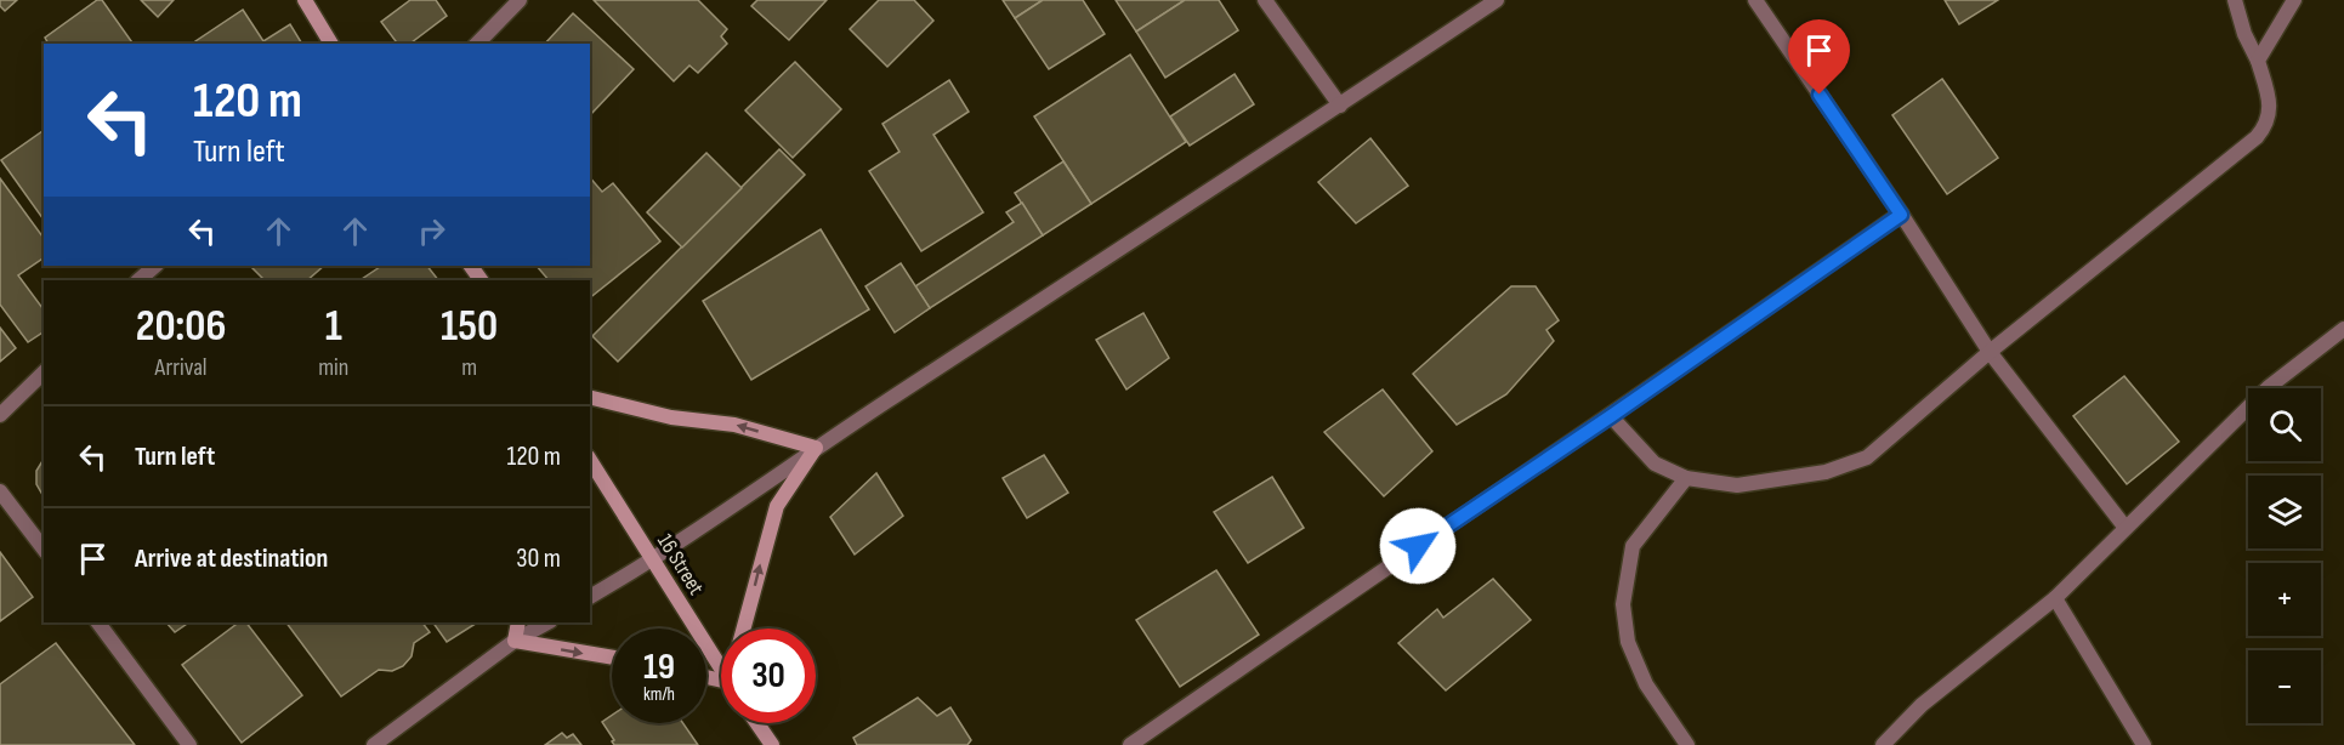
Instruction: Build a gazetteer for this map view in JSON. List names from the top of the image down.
{
  "streets": {
    "street": ["16 Street"]
  },
  "page": {
    "turn": ["120 m", "Turn left"],
    "eta": [
      "20:06",
      "Arrival",
      "1",
      "min",
      "150",
      "m"
    ],
    "map_buttons": ["+", "−"],
    "list": [
      {
        "name": "Turn left",
        "value": "120 m"
      },
      {
        "name": "Arrive at destination",
        "value": "30 m"
      }
    ],
    "speed": "19 km/h",
    "limit": "30"
  }
}
